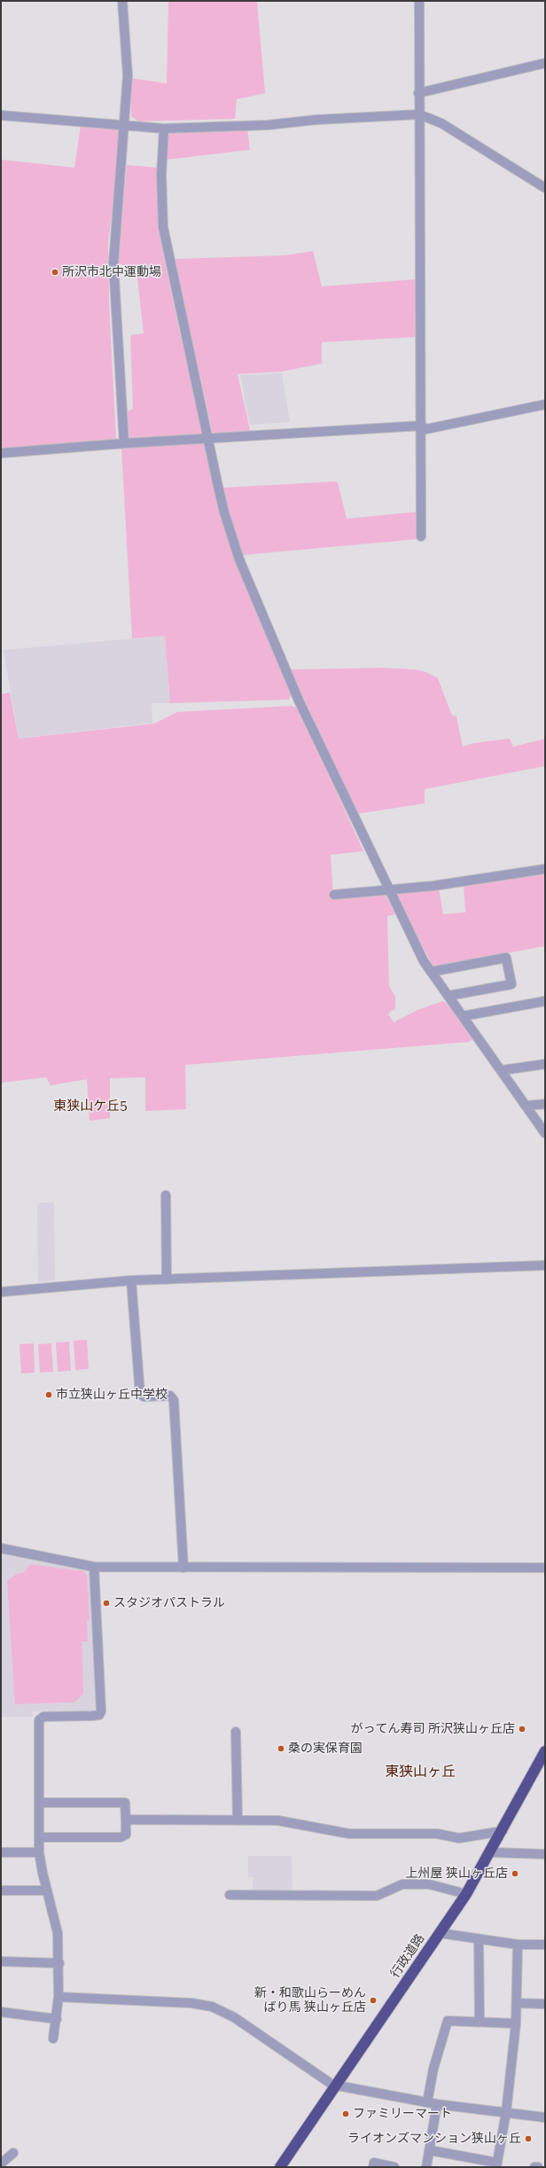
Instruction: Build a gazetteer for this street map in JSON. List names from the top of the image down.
{
  "streets": {
    "highway": ["行政道路"]
  },
  "districts": ["東狭山ケ丘5", "東狭山ヶ丘"],
  "places": [
    "所沢市北中運動場",
    "市立狭山ヶ丘中学校",
    "スタジオパストラル",
    "がってん寿司 所沢狭山ヶ丘店",
    "桑の実保育園",
    "上州屋 狭山ヶ丘店",
    "新・和歌山らーめん ばり馬 狭山ヶ丘店",
    "ファミリーマート",
    "ライオンズマンション狭山ヶ丘"
  ]
}
